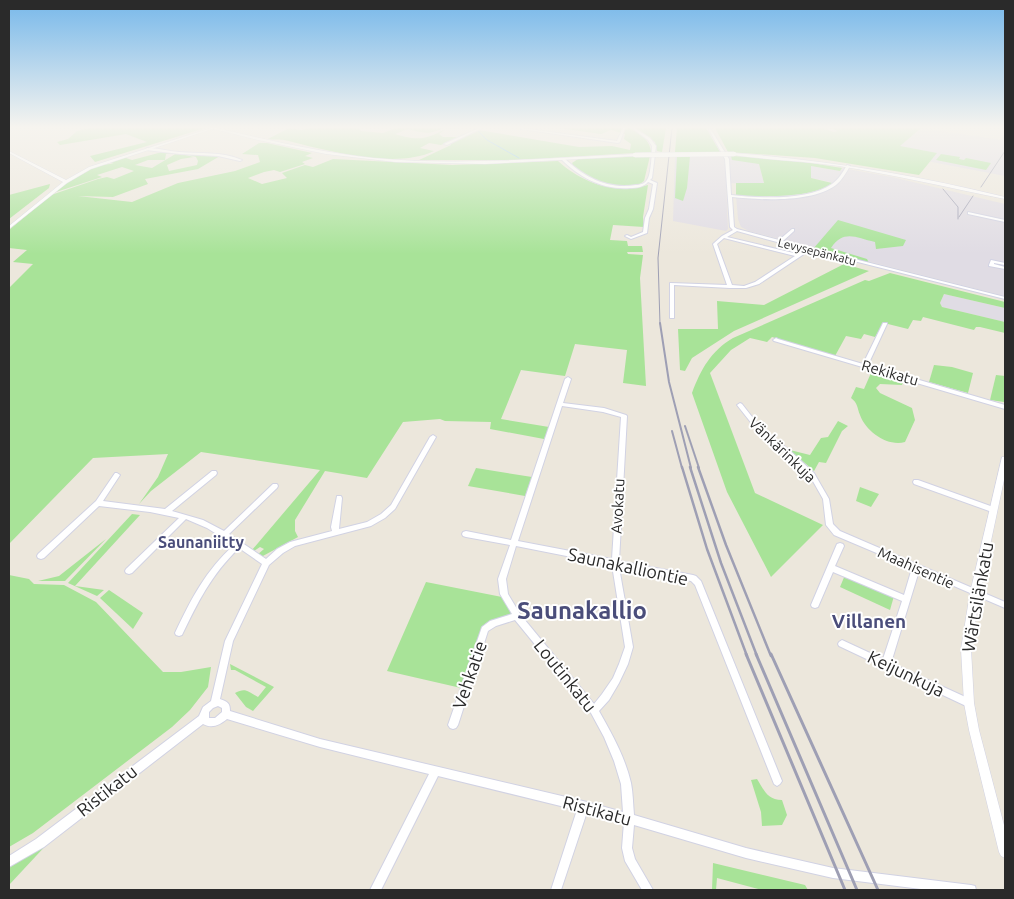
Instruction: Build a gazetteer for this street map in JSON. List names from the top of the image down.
{
  "streets": {
    "street": [
      "Levysepänkatu",
      "Rekikatu",
      "Vänkärinkuja",
      "Avokatu",
      "Saunakalliontie",
      "Maahisentie",
      "Wärtsilänkatu",
      "Keijunkuja",
      "Vehkatie",
      "Loutinkatu",
      "Ristikatu"
    ]
  },
  "crossings": [
    ["Vänkärinkuja", "Maahisentie"],
    ["Avokatu", "Saunakalliontie"],
    ["Avokatu", "Loutinkatu"],
    ["Saunakalliontie", "Loutinkatu"],
    ["Maahisentie", "Wärtsilänkatu"],
    ["Wärtsilänkatu", "Keijunkuja"],
    ["Vehkatie", "Loutinkatu"],
    ["Loutinkatu", "Ristikatu"]
  ],
  "districts": ["Saunaniitty", "Saunakallio", "Villanen"]
}
